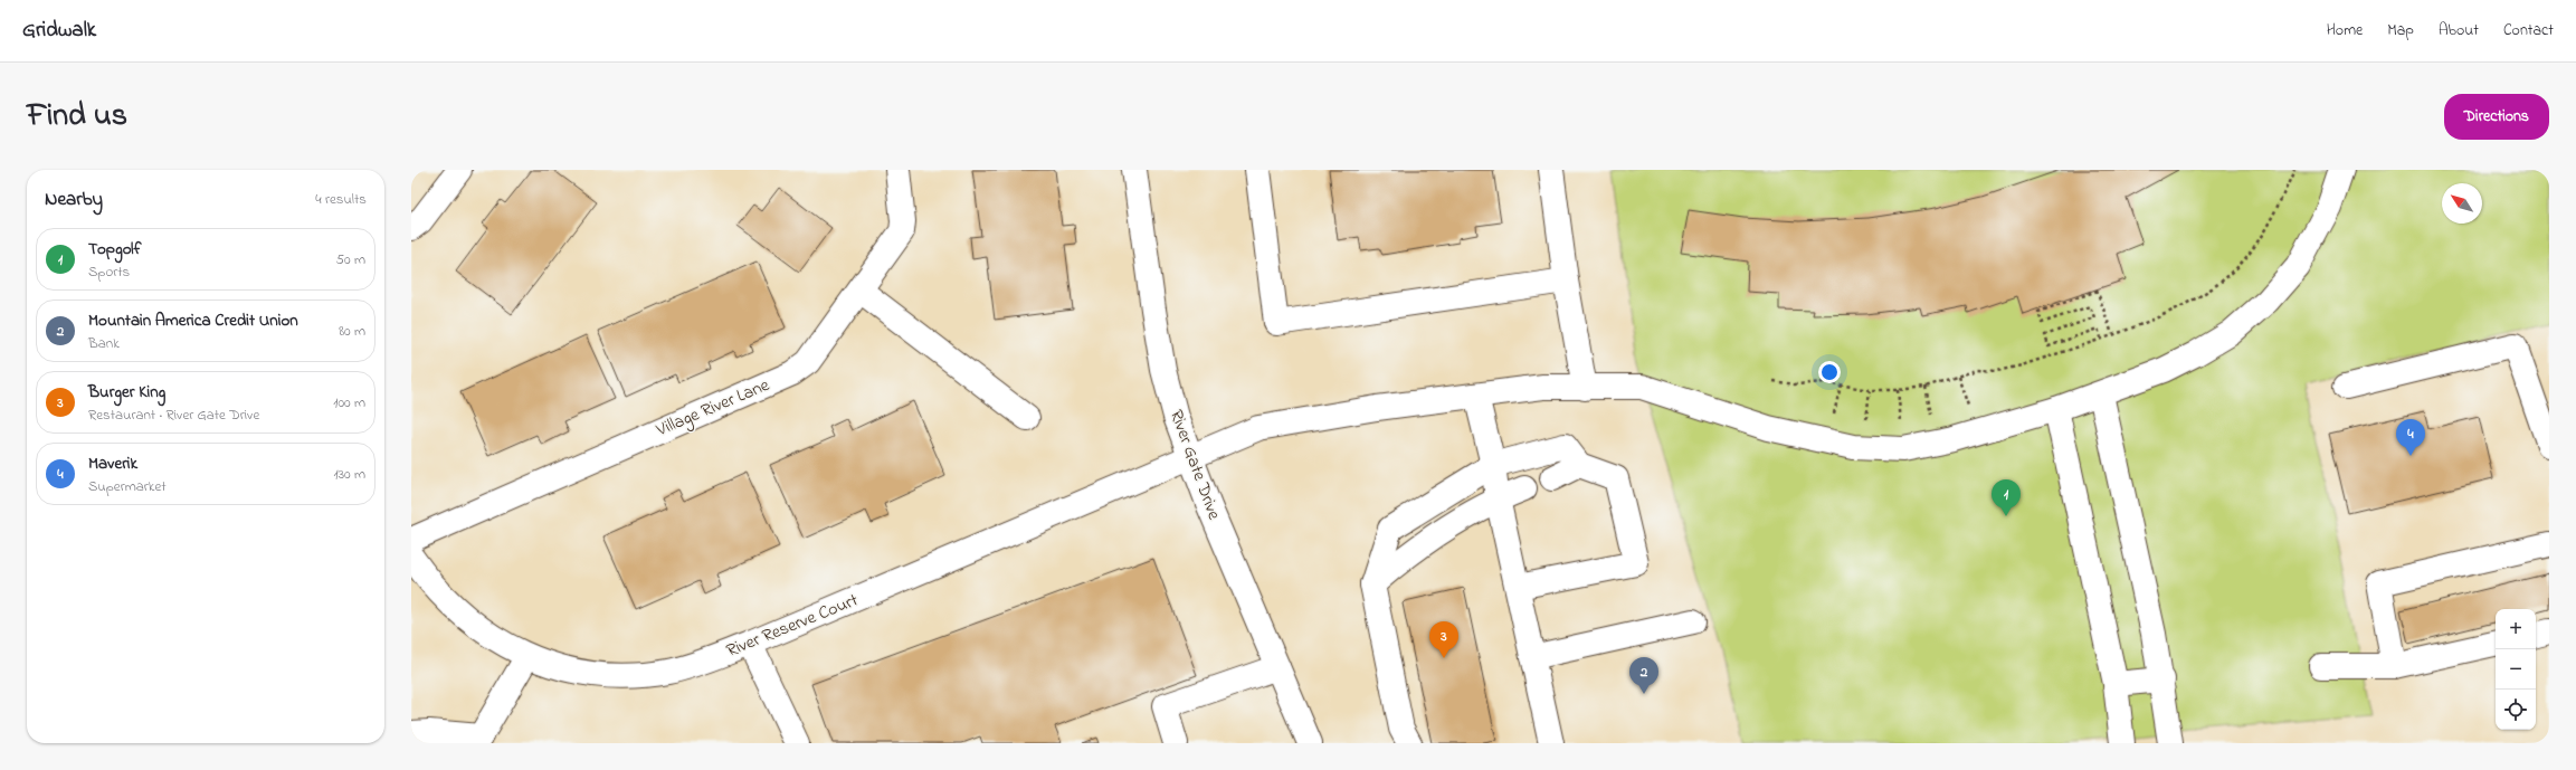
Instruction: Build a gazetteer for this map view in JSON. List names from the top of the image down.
{
  "streets": {
    "street": ["Village River Lane", "River Gate Drive", "River Reserve Court"]
  },
  "crossings": [
    ["River Gate Drive", "River Reserve Court"]
  ],
  "north": "top left",
  "page": {
    "header": "Gridwalk",
    "nav": [
      "Home",
      "Map",
      "About",
      "Contact"
    ],
    "title": "Find us",
    "buttons": "Directions",
    "heading": ["Nearby", "4 results"],
    "list": [
      {
        "mark": "1",
        "name": "Topgolf",
        "note": "Sports",
        "value": "50 m"
      },
      {
        "mark": "2",
        "name": "Mountain America Credit Union",
        "note": "Bank",
        "value": "80 m"
      },
      {
        "mark": "3",
        "name": "Burger King",
        "note": "Restaurant · River Gate Drive",
        "value": "100 m"
      },
      {
        "mark": "4",
        "name": "Maverik",
        "note": "Supermarket",
        "value": "130 m"
      }
    ],
    "pins": [
      "4",
      "1",
      "3",
      "2"
    ],
    "map_buttons": ["+", "−"]
  }
}
